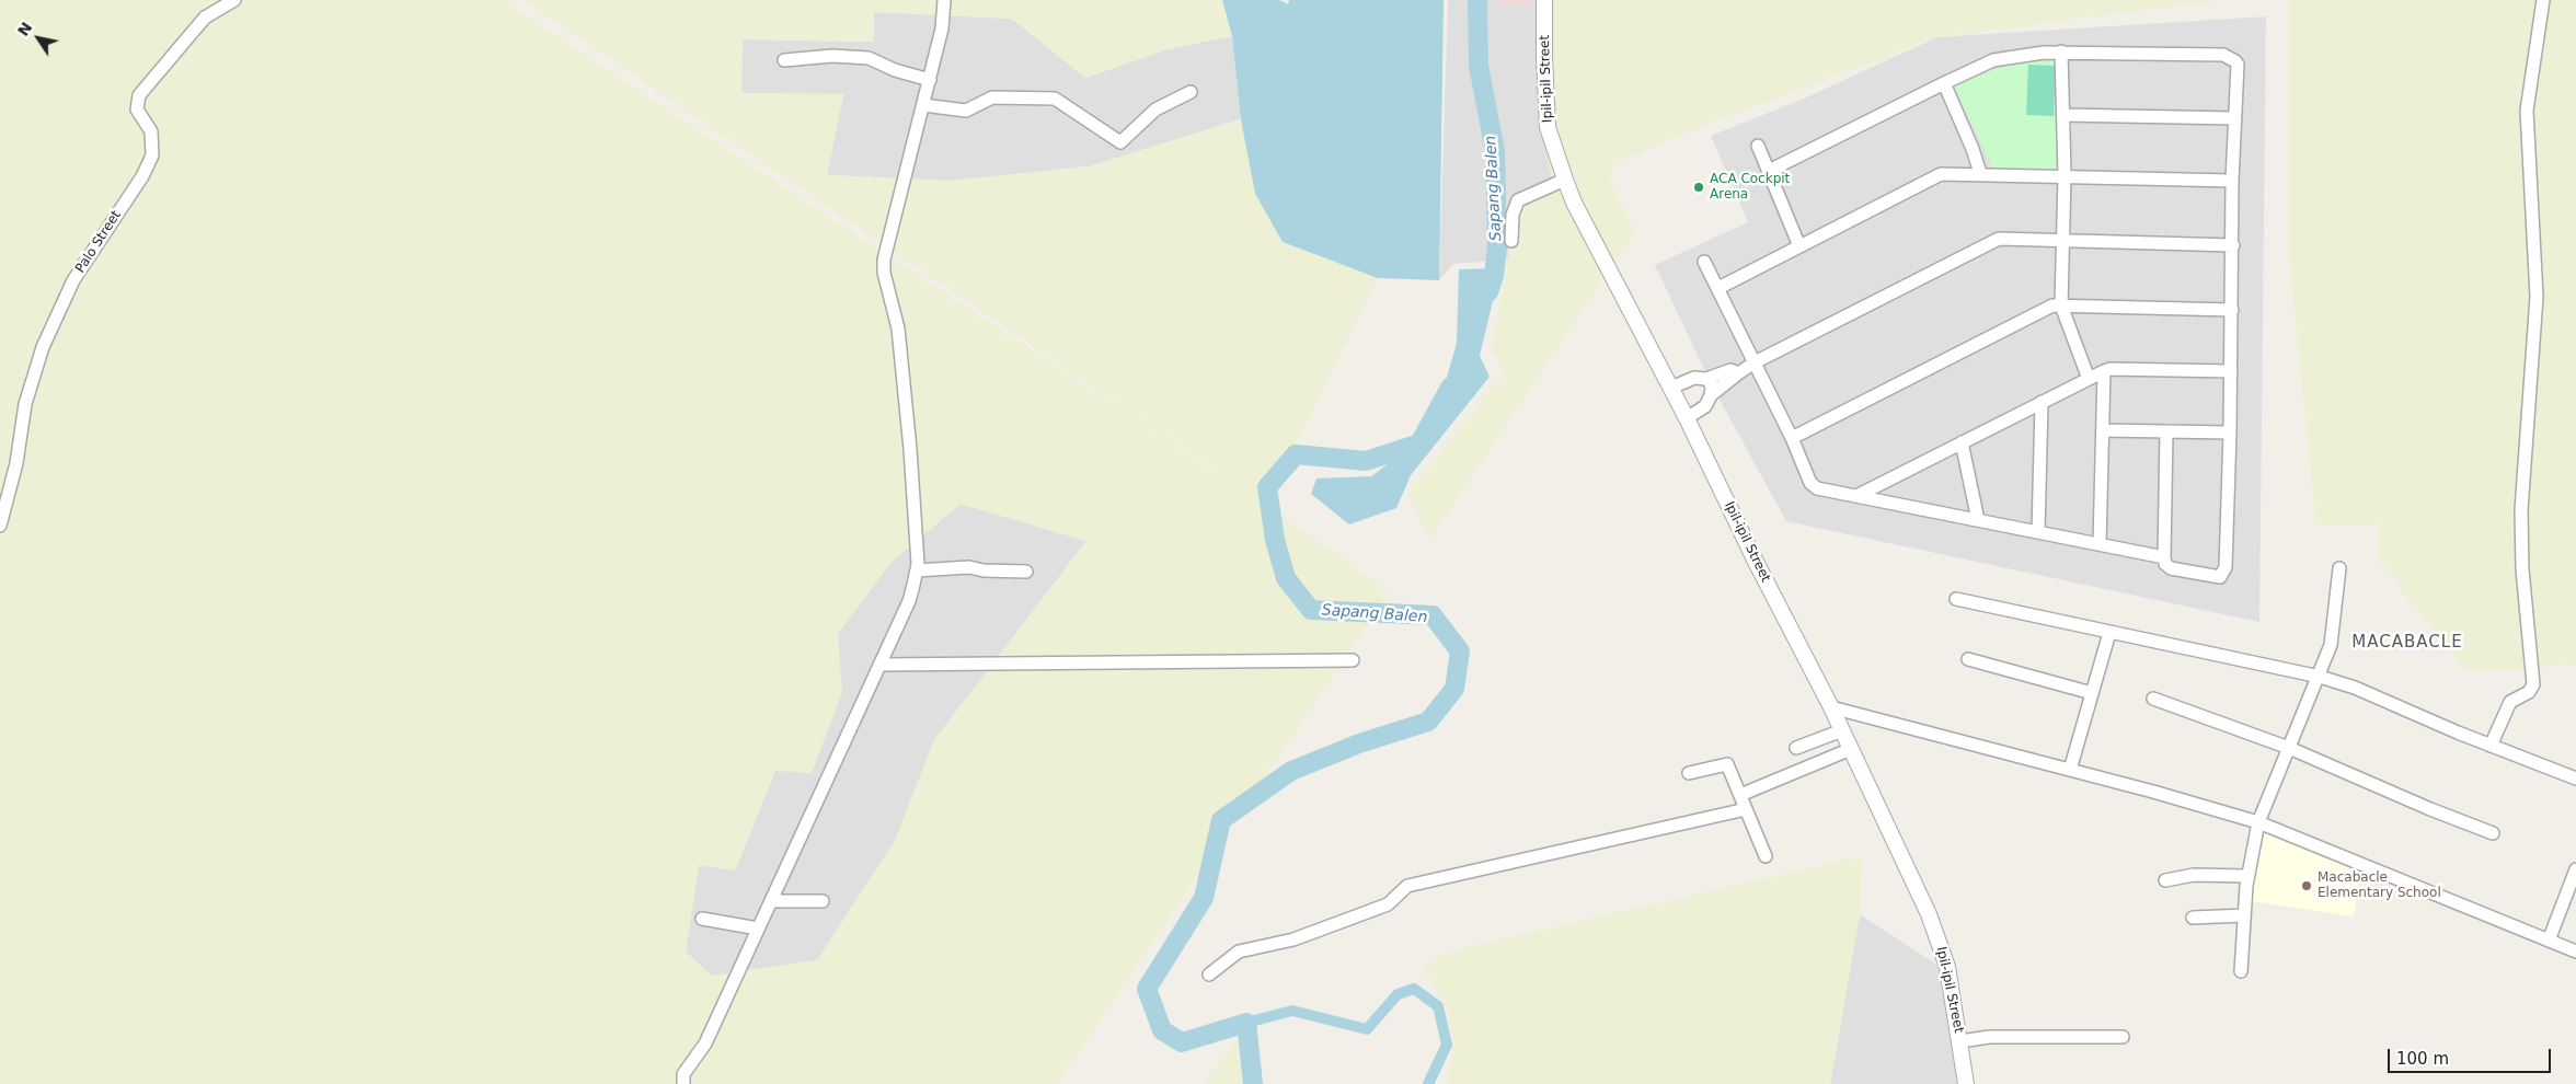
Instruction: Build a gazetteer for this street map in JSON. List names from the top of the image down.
{
  "streets": {
    "street": ["Ipil-ipil Street", "Palo Street"]
  },
  "districts": ["MACABACLE"],
  "water": ["Sapang Balen"],
  "places": ["ACA Cockpit Arena", "Macabacle Elementary School"],
  "scale_bar": "100 m",
  "north": "top left"
}
